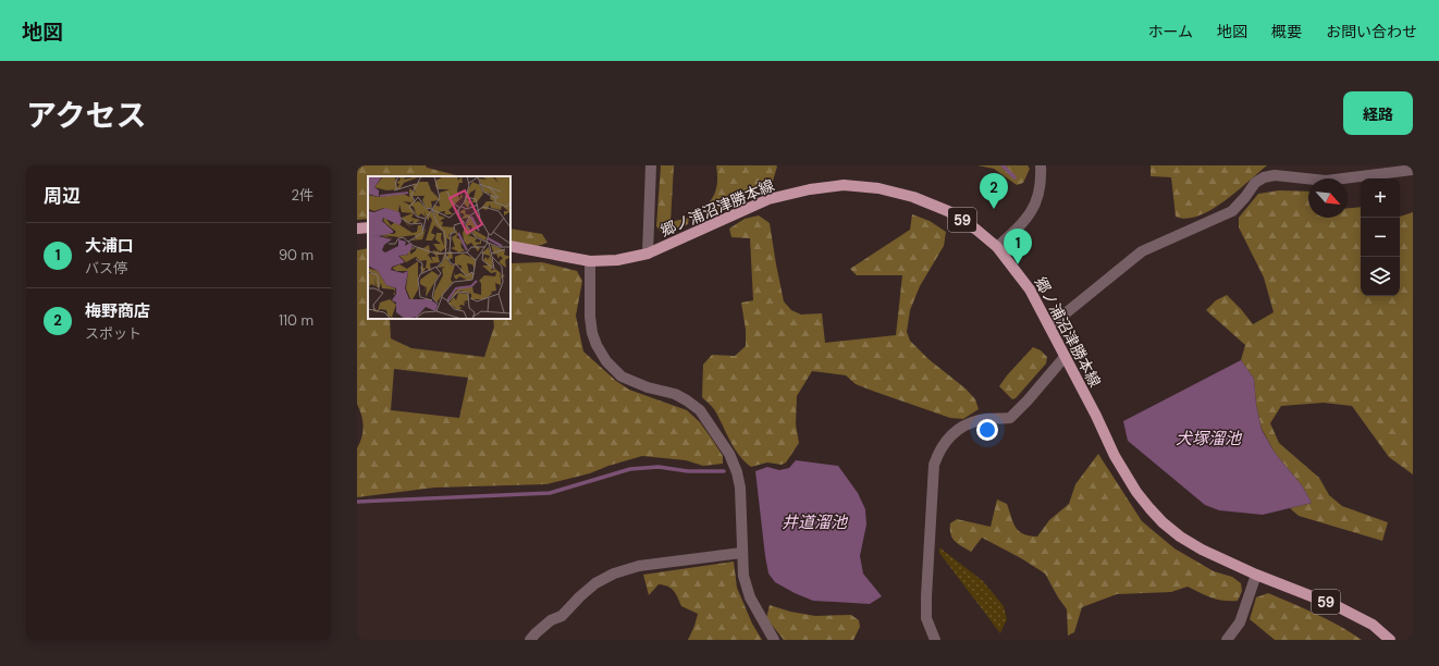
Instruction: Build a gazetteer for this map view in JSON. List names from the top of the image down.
{
  "streets": {
    "main road": ["郷ノ浦沼津勝本線", "59"]
  },
  "water": ["犬塚溜池", "井道溜池"],
  "north": "bottom right",
  "page": {
    "header": "地図",
    "nav": [
      "ホーム",
      "地図",
      "概要",
      "お問い合わせ"
    ],
    "title": "アクセス",
    "buttons": "経路",
    "heading": ["周辺", "2件"],
    "pins": ["2", "1"],
    "map_buttons": ["+", "−"],
    "list": [
      {
        "mark": "1",
        "name": "大浦口",
        "note": "バス停",
        "value": "90 m"
      },
      {
        "mark": "2",
        "name": "梅野商店",
        "note": "スポット",
        "value": "110 m"
      }
    ]
  }
}
